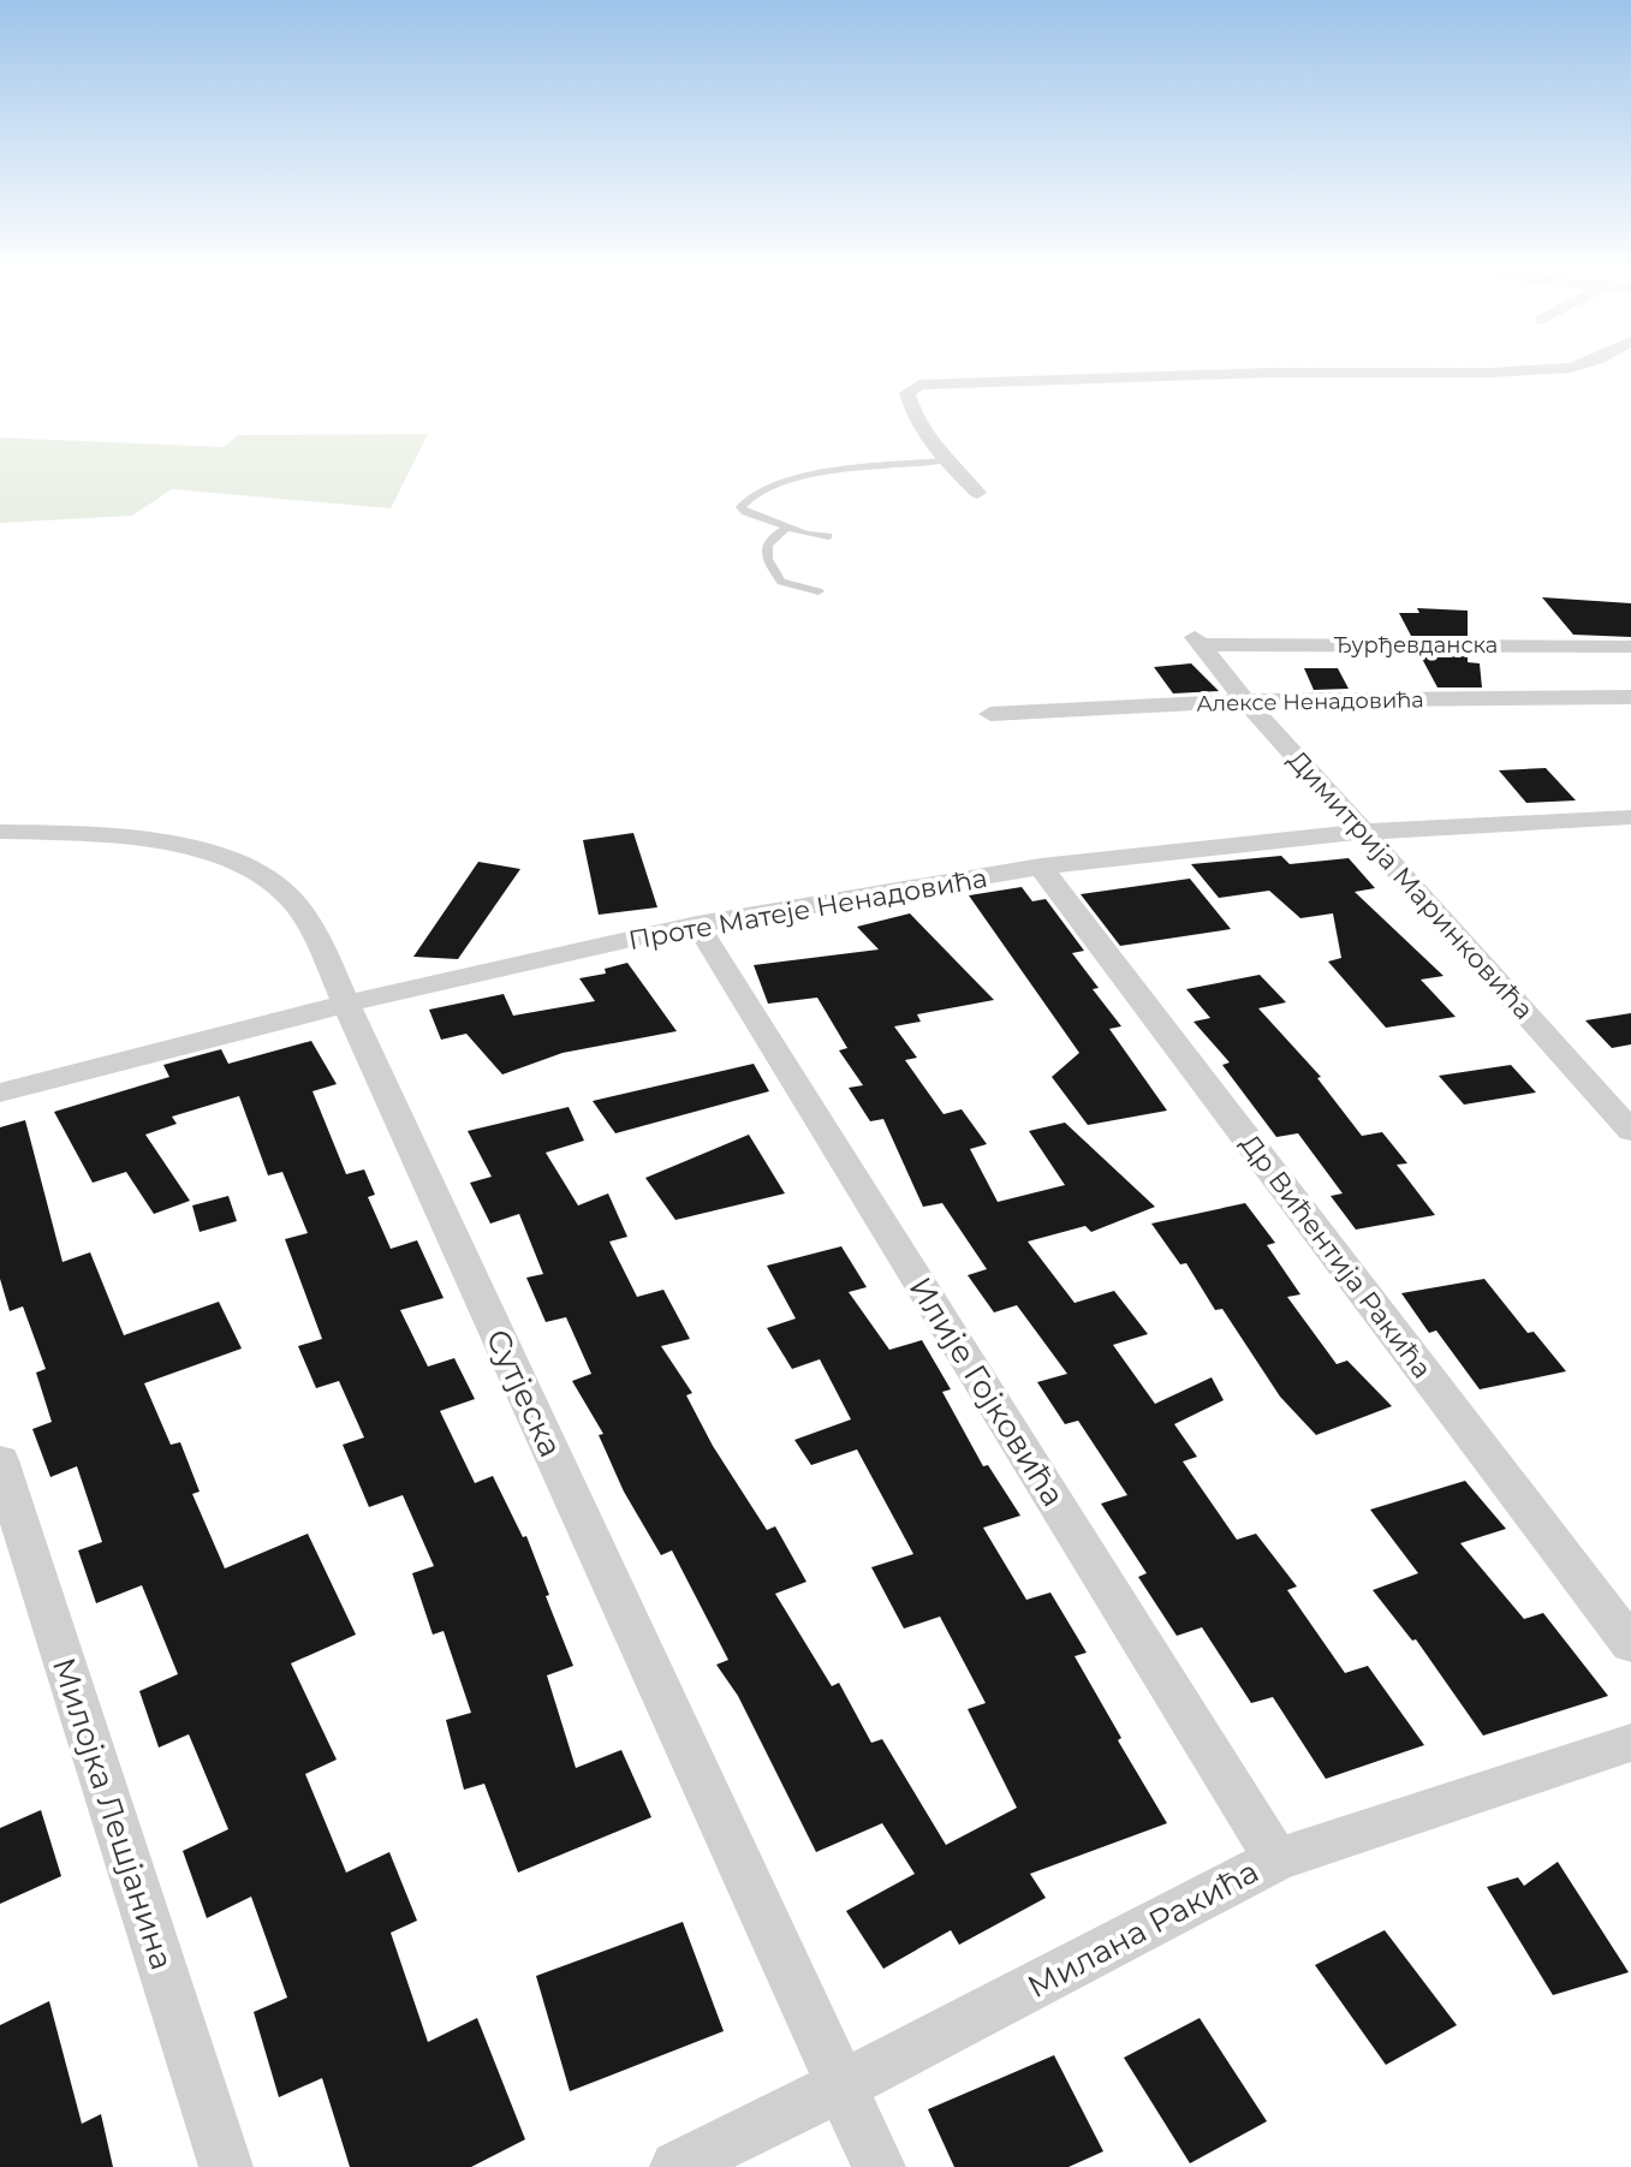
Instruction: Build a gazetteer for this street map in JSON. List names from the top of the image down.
{
  "streets": {
    "street": [
      "Ђурђевданска",
      "Алексе Ненадовића",
      "Димитрија Маринковића",
      "Проте Матеје Ненадовића",
      "Др Вићентија Ракића",
      "Илије Гојковића",
      "Сутјеска",
      "Милојка Лешјанина",
      "Милана Ракића"
    ]
  },
  "crossings": [
    ["Ђурђевданска", "Димитрија Маринковића"],
    ["Алексе Ненадовића", "Димитрија Маринковића"],
    ["Димитрија Маринковића", "Проте Матеје Ненадовића"],
    ["Проте Матеје Ненадовића", "Др Вићентија Ракића"],
    ["Проте Матеје Ненадовића", "Илије Гојковића"],
    ["Проте Матеје Ненадовића", "Сутјеска"],
    ["Илије Гојковића", "Милана Ракића"],
    ["Сутјеска", "Милана Ракића"]
  ]
}
